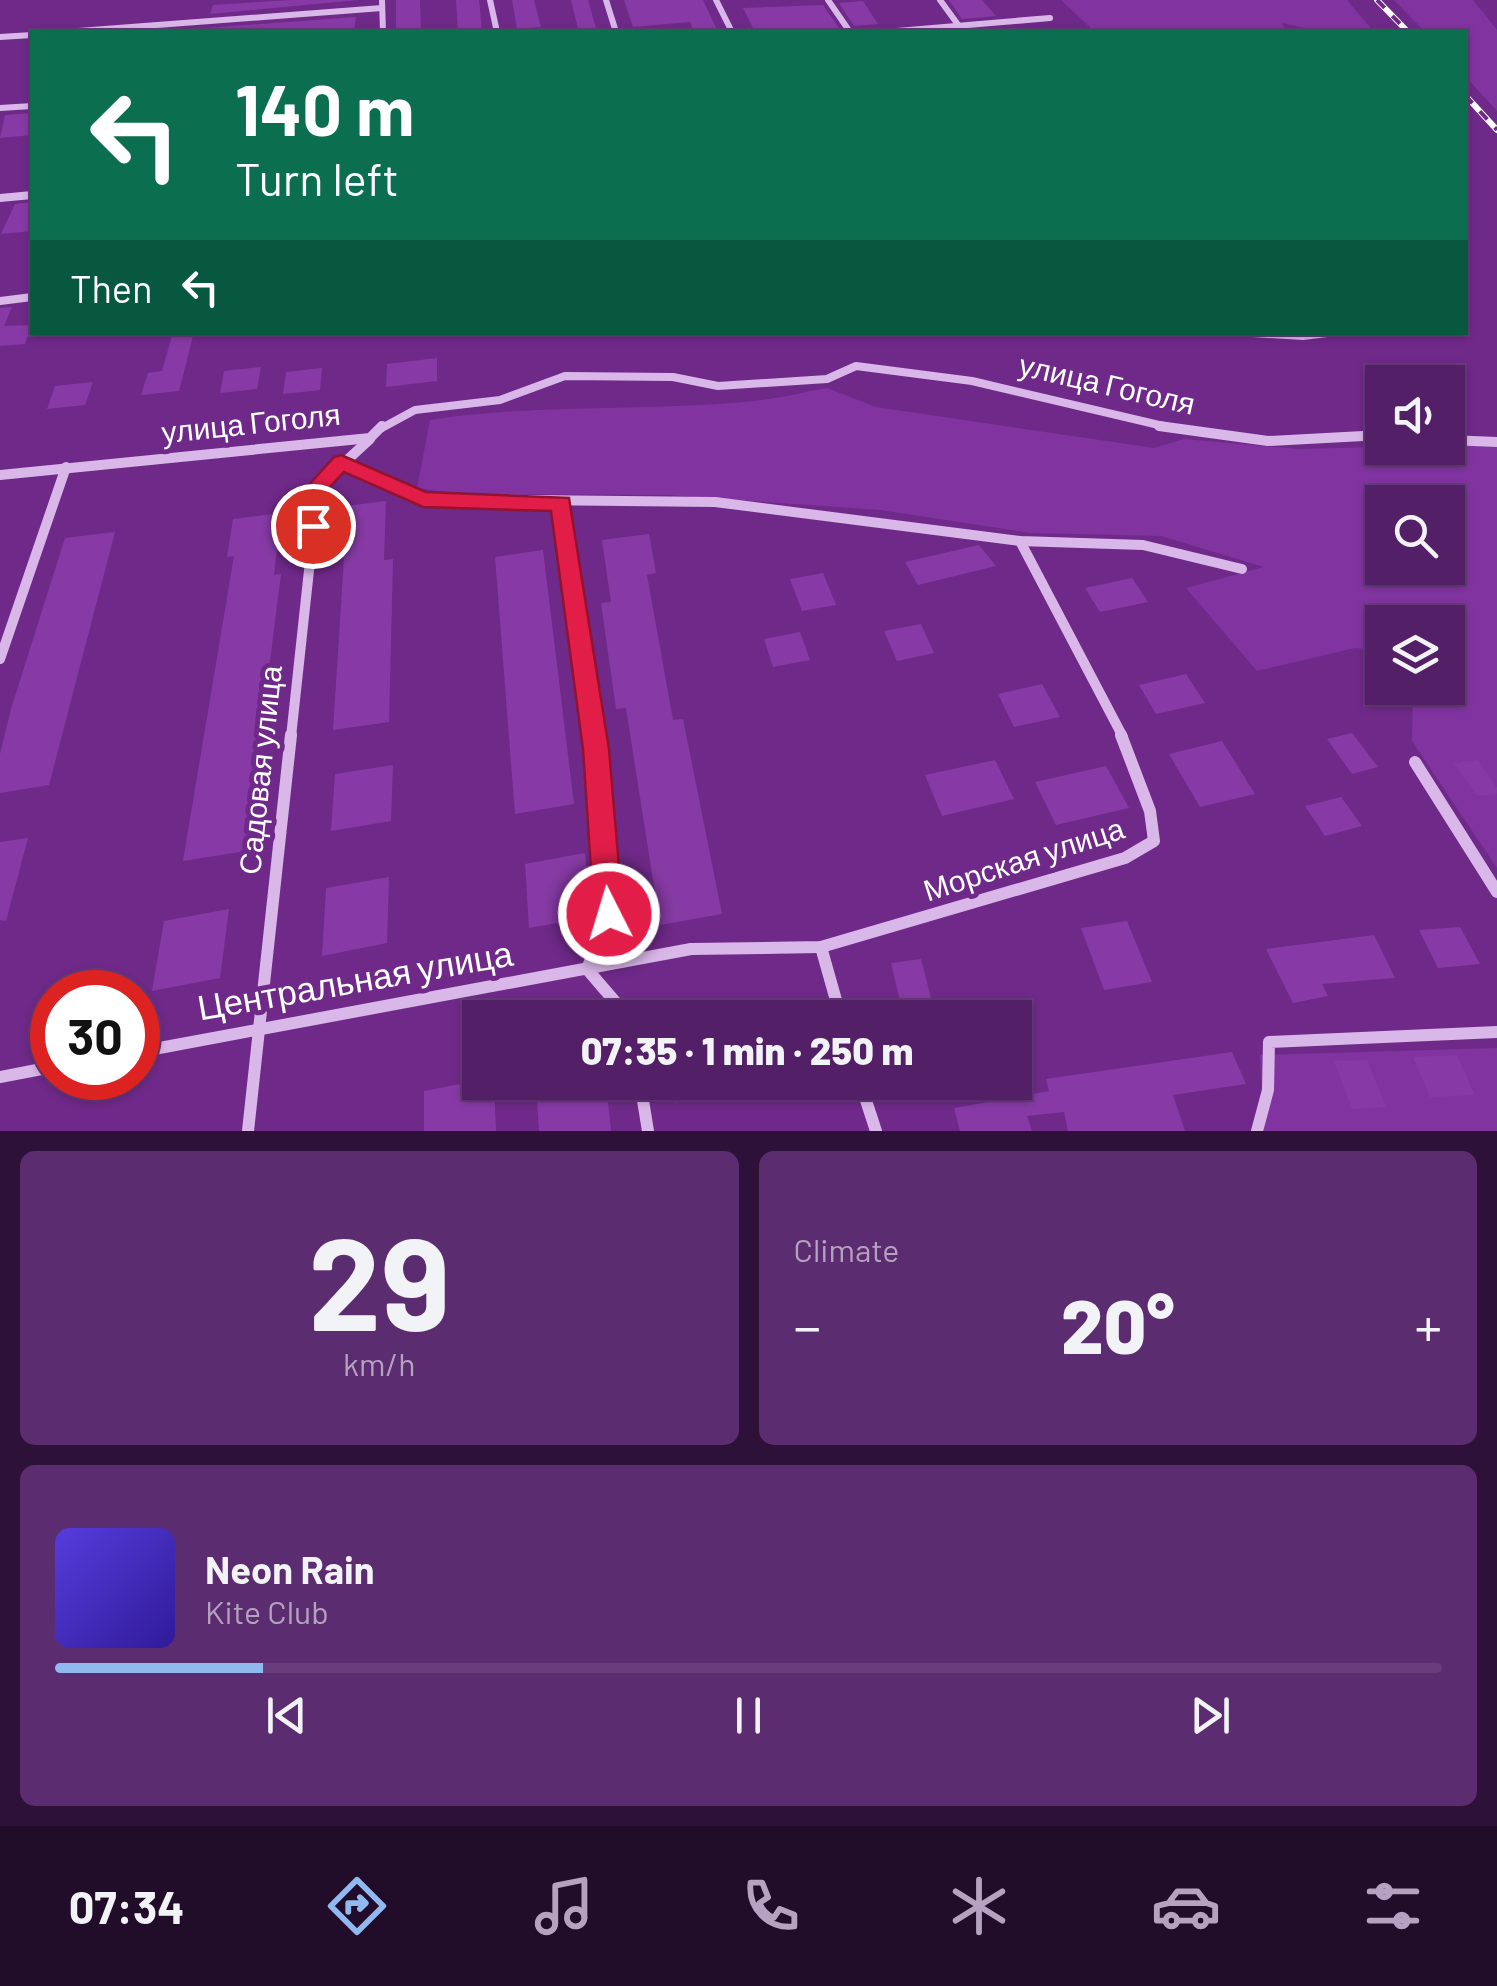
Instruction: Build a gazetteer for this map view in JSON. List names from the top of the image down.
{
  "streets": {
    "street": [
      "улица Гоголя",
      "Садовая улица",
      "Морская улица",
      "Центральная улица"
    ]
  },
  "crossings": [
    ["улица Гоголя", "Садовая улица"],
    ["Садовая улица", "Центральная улица"],
    ["Морская улица", "Центральная улица"]
  ],
  "page": {
    "turn": ["140 m", "Turn left"],
    "then": "Then",
    "limit": "30",
    "trip": "07:35 · 1 min · 250 m",
    "tile": [
      ["29", "km/h"],
      "Climate"
    ],
    "heat": ["−", "20°", "+"],
    "song": ["Neon Rain", "Kite Club"],
    "tabs": "07:34"
  }
}
